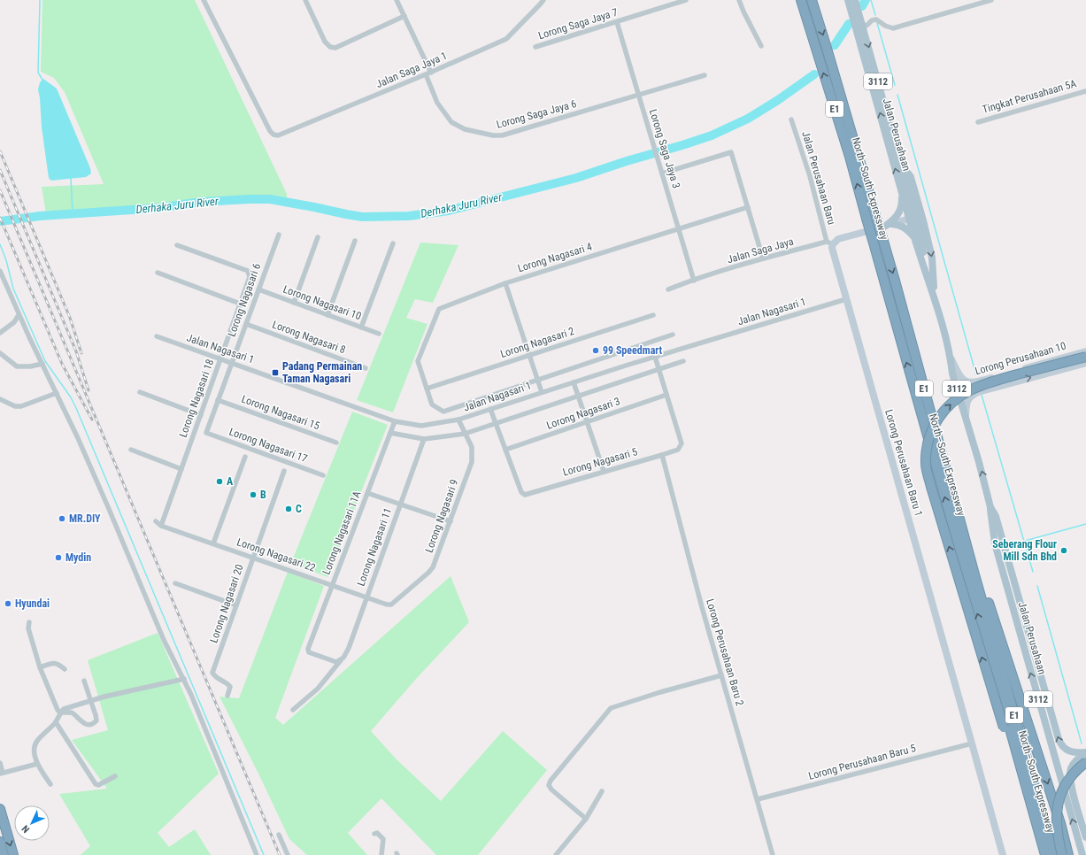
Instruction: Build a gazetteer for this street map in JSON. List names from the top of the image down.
{
  "streets": {
    "highway": ["E1", "North–South Expressway"],
    "main road": ["3112", "Jalan Perusahaan"],
    "street": [
      "Lorong Saga Jaya 7",
      "Jalan Saga Jaya 1",
      "Tingkat Perusahaan 5A",
      "Lorong Saga Jaya 6",
      "Lorong Saga Jaya 3",
      "Jalan Perusahaan Baru",
      "Jalan Saga Jaya",
      "Lorong Nagasari 4",
      "Lorong Nagasari 6",
      "Lorong Nagasari 10",
      "Jalan Nagasari 1",
      "Lorong Nagasari 8",
      "Lorong Nagasari 2",
      "Lorong Perusahaan 10",
      "Lorong Nagasari 18",
      "Lorong Nagasari 15",
      "Lorong Nagasari 3",
      "Lorong Nagasari 17",
      "Lorong Nagasari 5",
      "Lorong Perusahaan Baru 1",
      "Lorong Nagasari 9",
      "Lorong Nagasari 11A",
      "Lorong Nagasari 11",
      "Lorong Nagasari 22",
      "Lorong Nagasari 20",
      "Lorong Perusahaan Baru 2",
      "Lorong Perusahaan Baru 5"
    ]
  },
  "crossings": [
    ["Lorong Saga Jaya 7", "Lorong Saga Jaya 3"],
    ["Jalan Saga Jaya 1", "Lorong Saga Jaya 6"],
    ["Lorong Saga Jaya 6", "Lorong Saga Jaya 3"],
    ["Jalan Perusahaan", "Lorong Perusahaan 10"],
    ["Lorong Saga Jaya 3", "Jalan Saga Jaya"],
    ["Lorong Saga Jaya 3", "Lorong Nagasari 4"],
    ["Jalan Perusahaan Baru", "Jalan Saga Jaya"],
    ["Jalan Perusahaan Baru", "Lorong Perusahaan Baru 1"],
    ["Jalan Saga Jaya", "Lorong Perusahaan Baru 1"],
    ["Lorong Nagasari 4", "Lorong Nagasari 2"],
    ["Lorong Nagasari 6", "Lorong Nagasari 10"],
    ["Lorong Nagasari 6", "Jalan Nagasari 1"],
    ["Lorong Nagasari 6", "Lorong Nagasari 8"],
    ["Lorong Nagasari 6", "Lorong Nagasari 15"],
    ["Lorong Nagasari 6", "Lorong Nagasari 17"],
    ["Jalan Nagasari 1", "Lorong Nagasari 18"],
    ["Jalan Nagasari 1", "Lorong Perusahaan Baru 1"],
    ["Jalan Nagasari 1", "Lorong Nagasari 9"],
    ["Jalan Nagasari 1", "Lorong Nagasari 11A"],
    ["Lorong Nagasari 18", "Lorong Nagasari 22"],
    ["Lorong Nagasari 3", "Lorong Nagasari 5"],
    ["Lorong Nagasari 5", "Lorong Perusahaan Baru 2"],
    ["Lorong Perusahaan Baru 1", "Lorong Perusahaan Baru 5"],
    ["Lorong Nagasari 9", "Lorong Nagasari 22"],
    ["Lorong Nagasari 11A", "Lorong Nagasari 11"],
    ["Lorong Nagasari 11A", "Lorong Nagasari 22"],
    ["Lorong Nagasari 11", "Lorong Nagasari 22"],
    ["Lorong Nagasari 22", "Lorong Nagasari 20"],
    ["Lorong Perusahaan Baru 2", "Lorong Perusahaan Baru 5"]
  ],
  "one_way": ["Lorong Perusahaan 10"],
  "water": ["Derhaka Juru River"],
  "places": {
    "other": [
      "99 Speedmart",
      "A",
      "B",
      "C",
      "MR.DIY",
      "Seberang Flour Mill Sdn Bhd",
      "Mydin",
      "Hyundai"
    ],
    "transit": ["Padang Permainan Taman Nagasari"]
  },
  "north": "bottom left"
}
